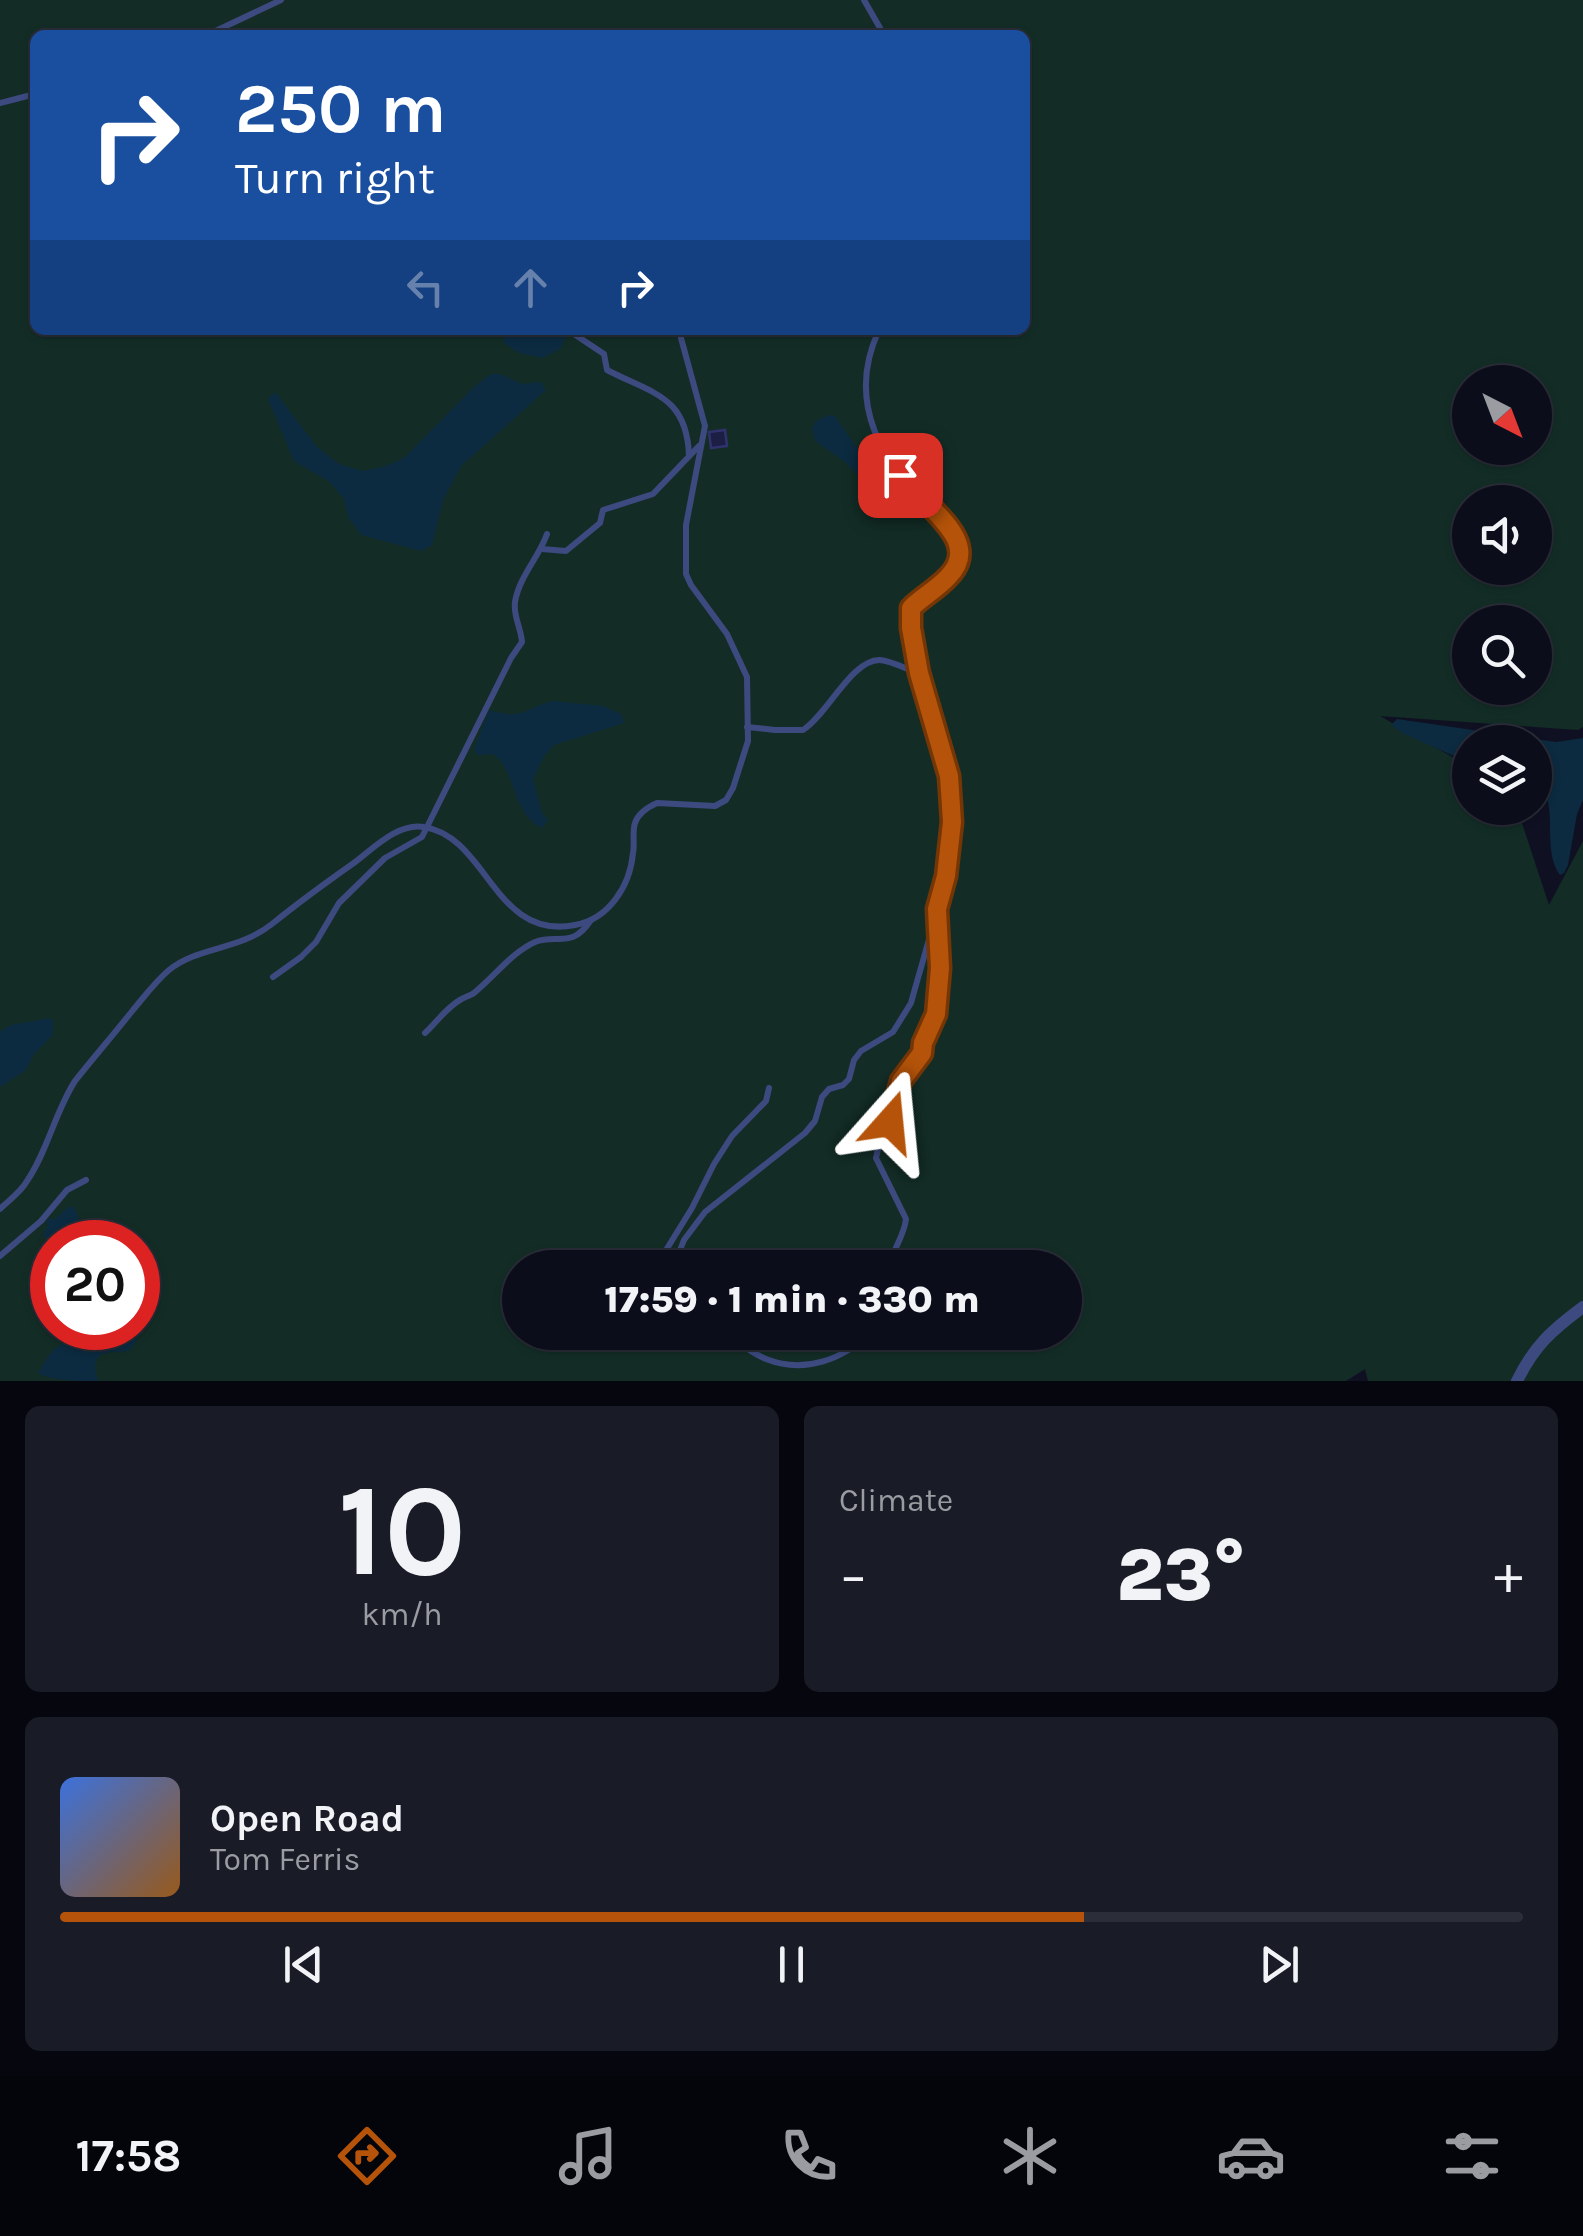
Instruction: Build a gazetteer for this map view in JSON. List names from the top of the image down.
{
  "north": "bottom right",
  "page": {
    "turn": ["250 m", "Turn right"],
    "limit": "20",
    "trip": "17:59 · 1 min · 330 m",
    "tile": [
      ["10", "km/h"],
      "Climate"
    ],
    "heat": ["−", "23°", "+"],
    "song": ["Open Road", "Tom Ferris"],
    "tabs": "17:58"
  }
}
